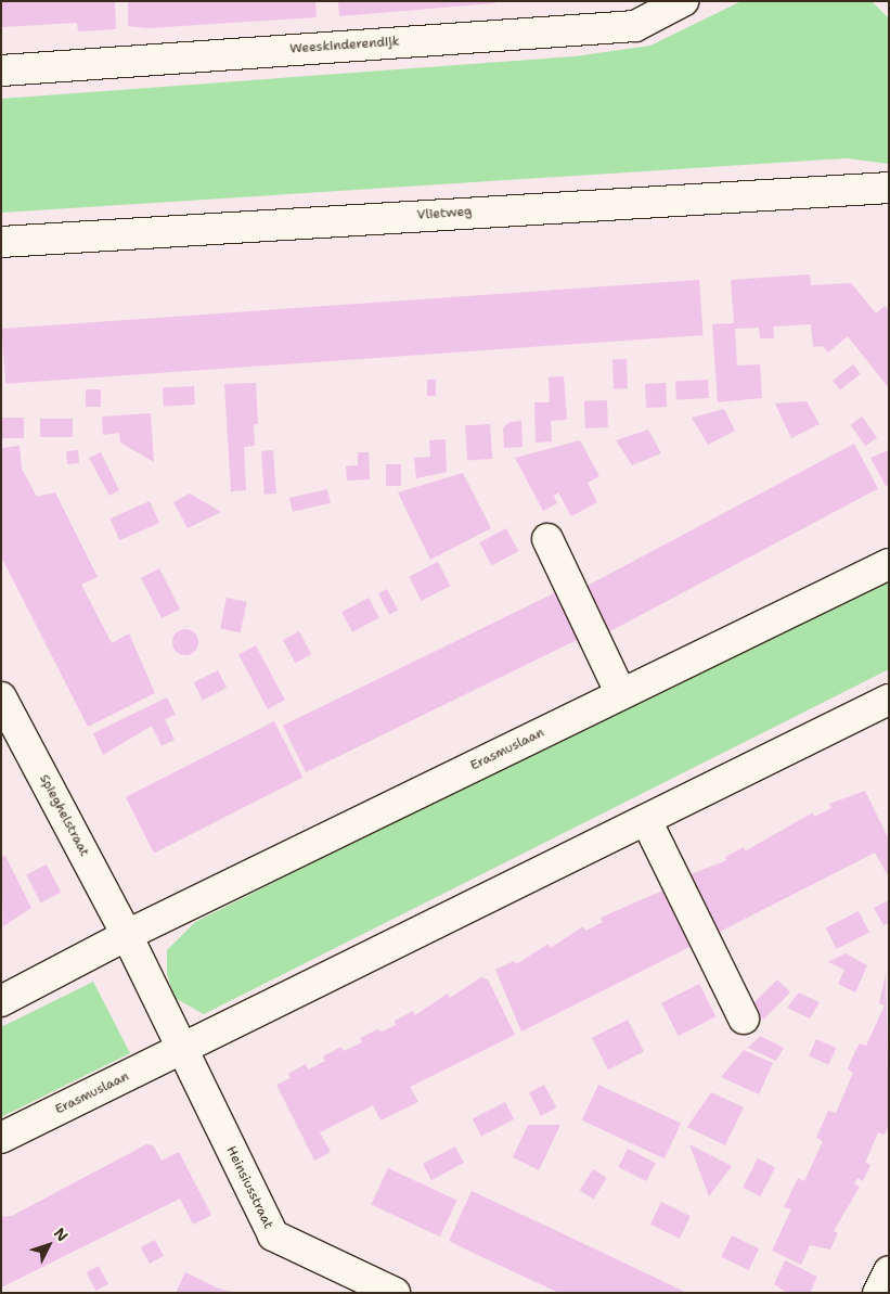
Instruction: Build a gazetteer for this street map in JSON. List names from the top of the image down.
{
  "streets": {
    "street": [
      "Weeskinderendijk",
      "Vlietweg",
      "Erasmuslaan",
      "Spieghelstraat",
      "Heinsiusstraat"
    ]
  },
  "crossings": [
    ["Erasmuslaan", "Spieghelstraat"],
    ["Erasmuslaan", "Heinsiusstraat"]
  ],
  "north": "top right"
}
